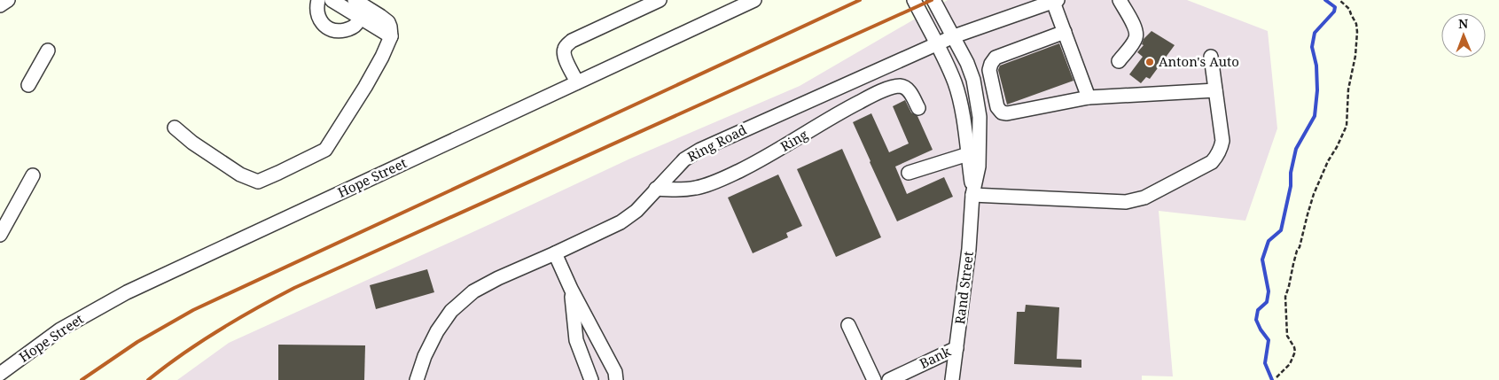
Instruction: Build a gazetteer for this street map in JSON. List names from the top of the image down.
{
  "streets": {
    "street": [
      "Ring",
      "Ring Road",
      "Hope Street",
      "Rand Street",
      "Bank"
    ]
  },
  "crossings": [
    ["Ring", "Ring Road"],
    ["Ring Road", "Rand Street"],
    ["Rand Street", "Bank"]
  ],
  "places": ["Anton's Auto"],
  "north": "top"
}
